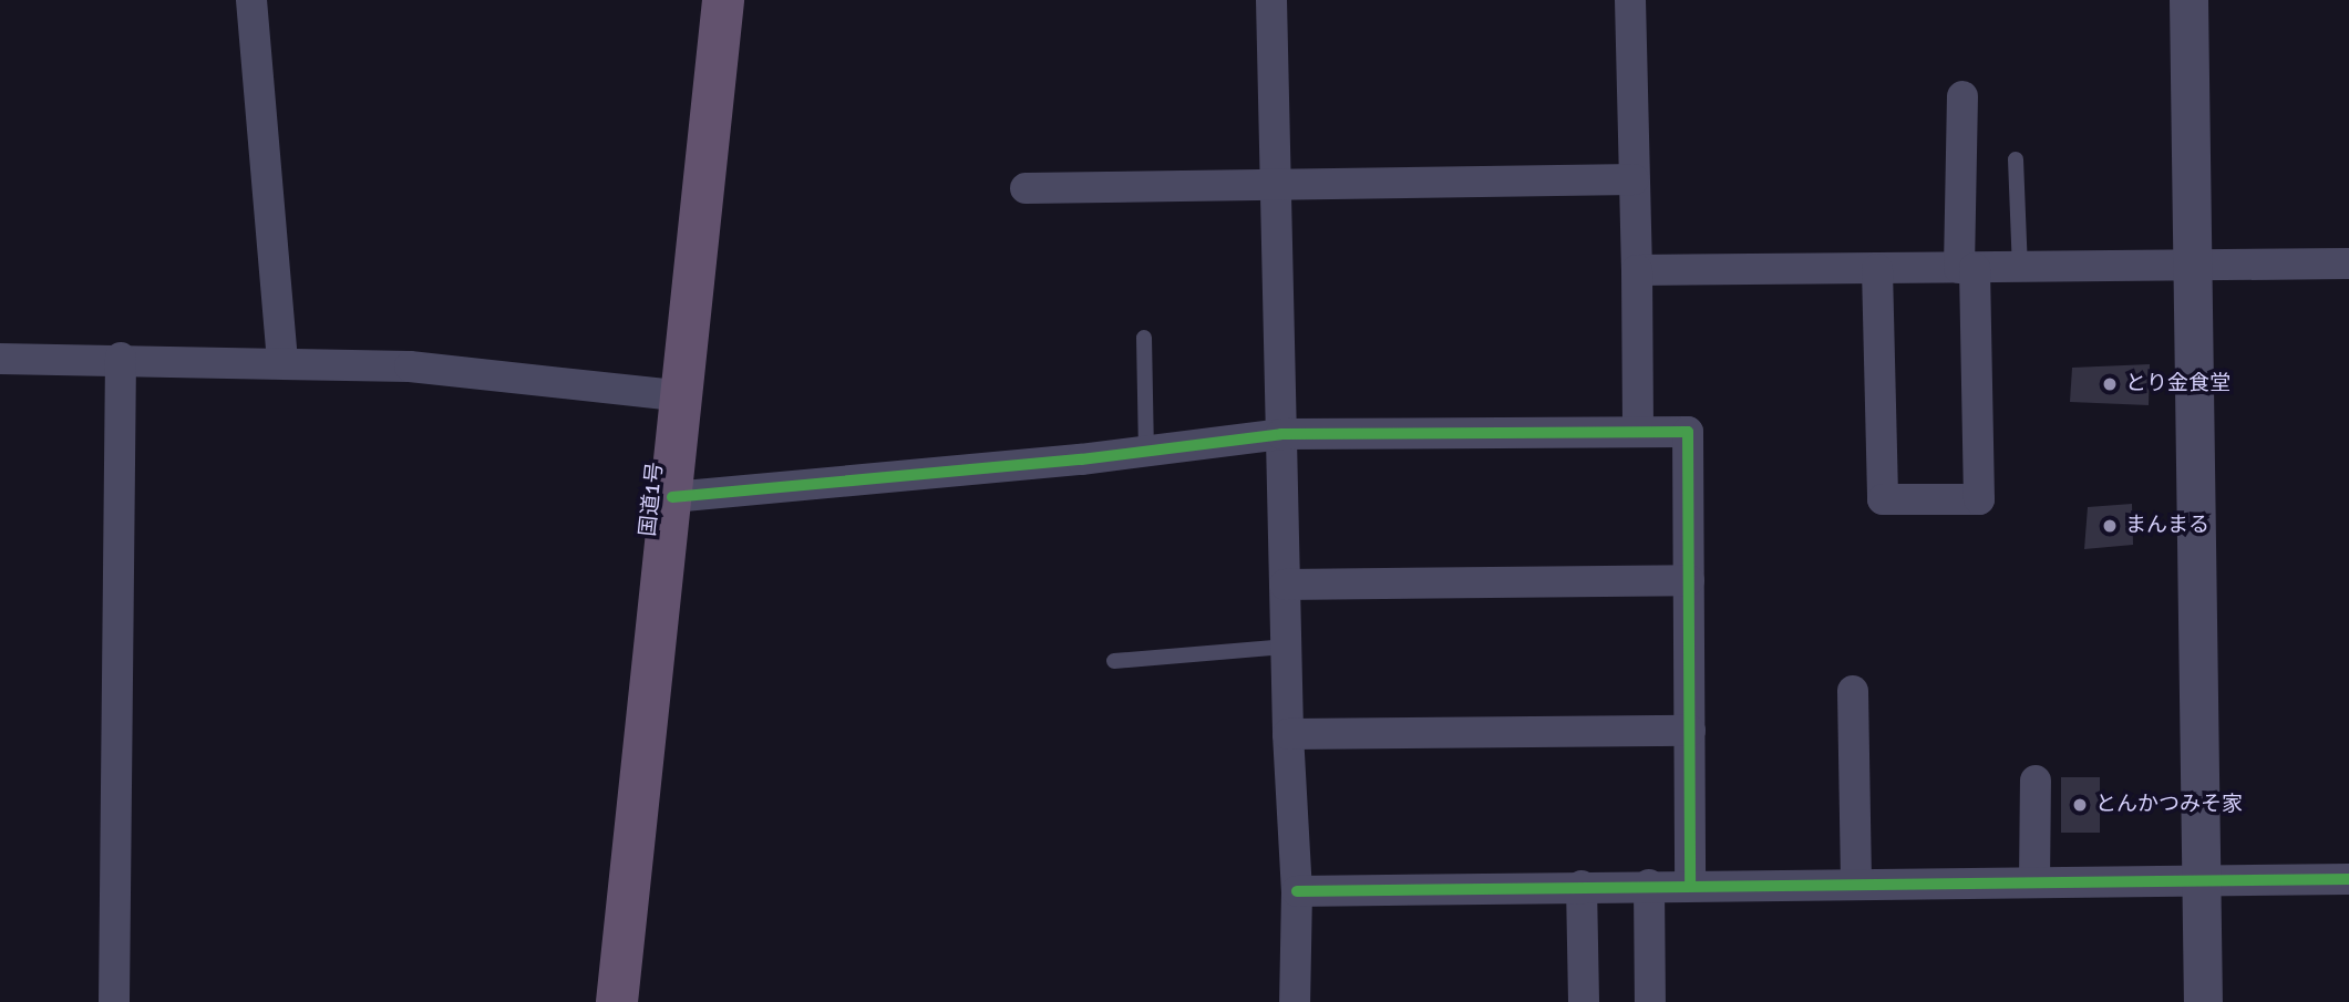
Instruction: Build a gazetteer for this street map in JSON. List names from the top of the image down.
{
  "streets": {
    "highway": ["国道1号"]
  },
  "places": ["とり金食堂", "まんまる", "とんかつみそ家"]
}
